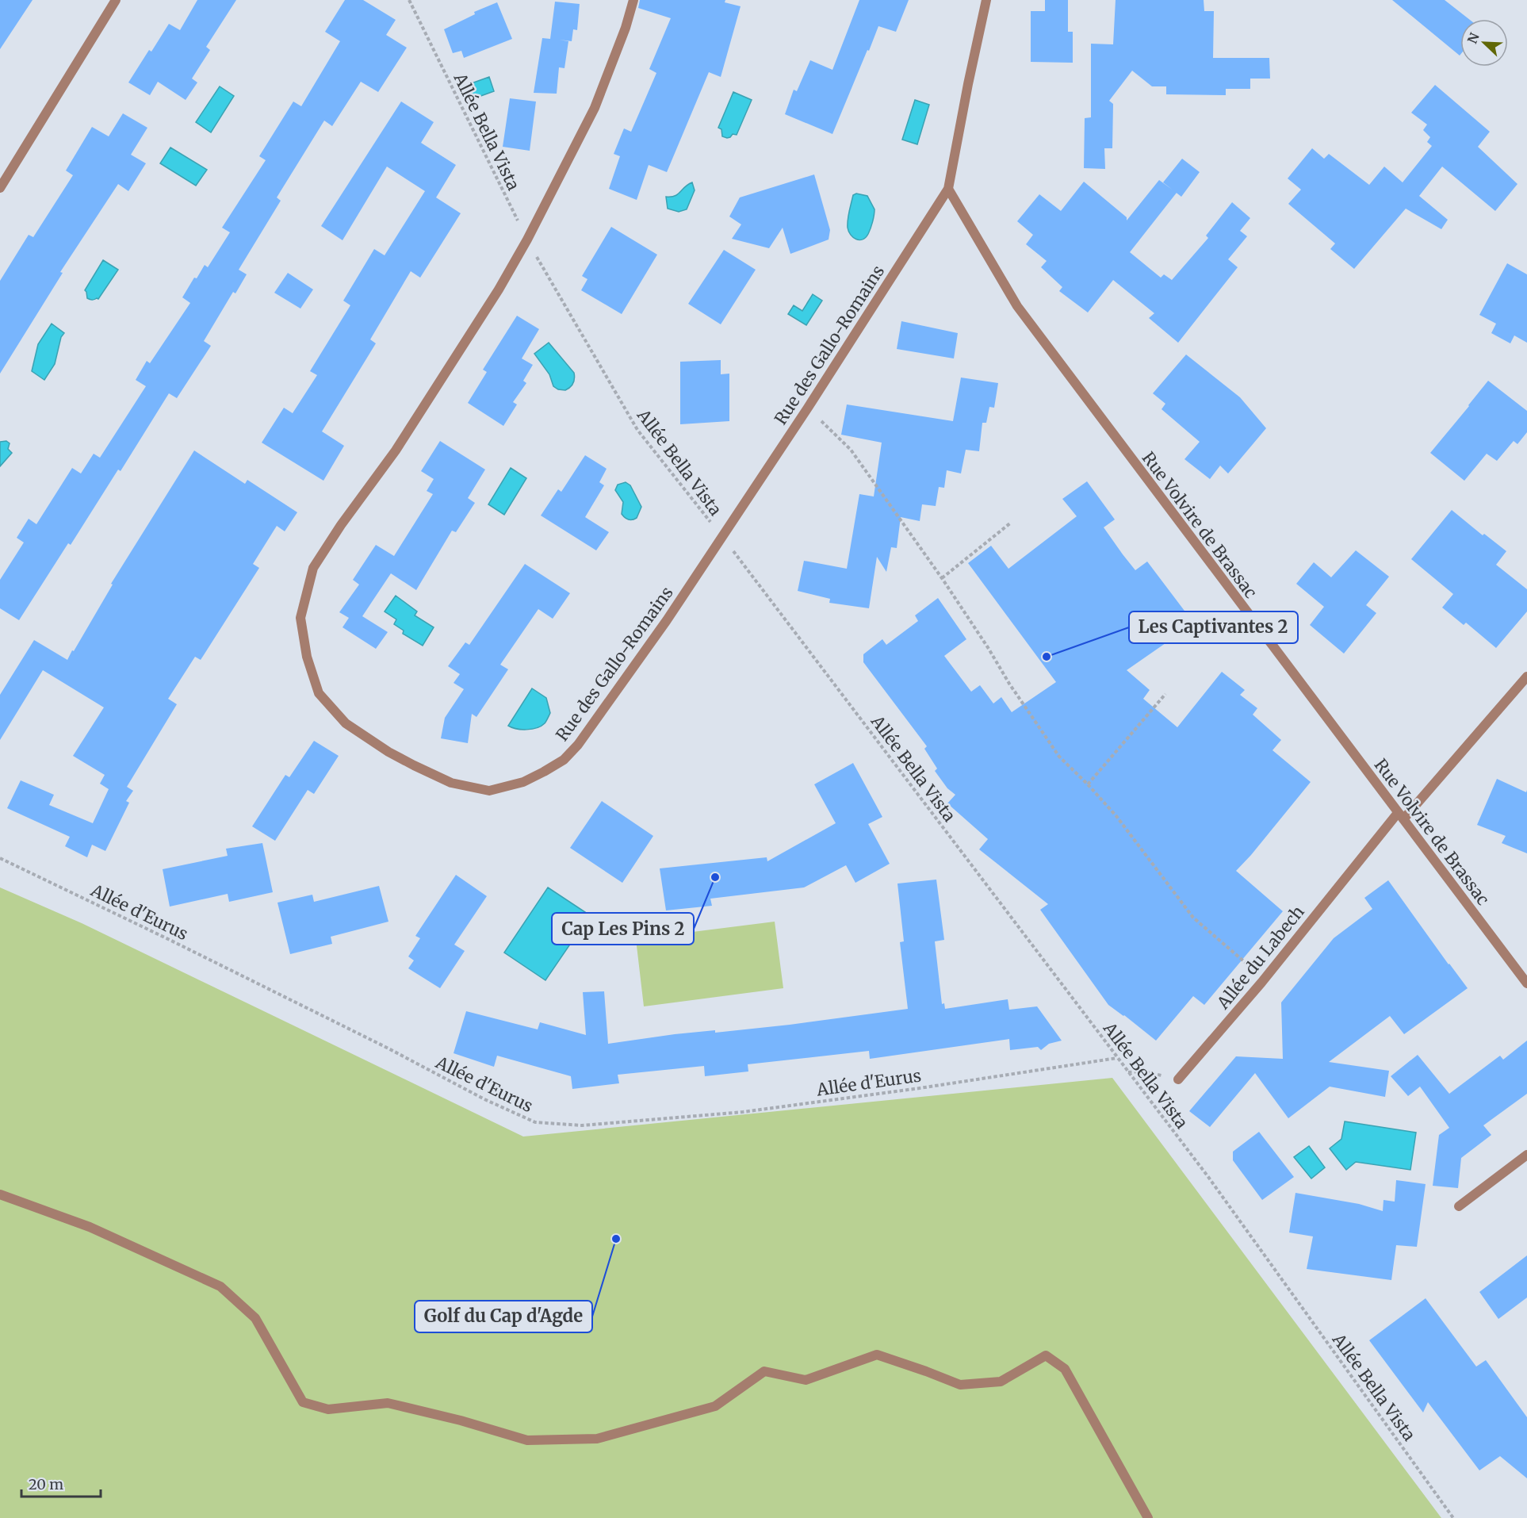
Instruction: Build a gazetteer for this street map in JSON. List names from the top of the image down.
{
  "streets": {
    "street": ["Rue des Gallo-Romains", "Rue Volvire de Brassac", "Allée du Labech"],
    "path": ["Allée Bella Vista", "Allée d'Eurus"]
  },
  "crossings": [
    ["Allée Bella Vista", "Rue des Gallo-Romains"],
    ["Allée Bella Vista", "Allée d'Eurus"],
    ["Rue des Gallo-Romains", "Rue Volvire de Brassac"],
    ["Rue Volvire de Brassac", "Allée du Labech"]
  ],
  "places": ["Les Captivantes 2", "Cap Les Pins 2", "Golf du Cap d'Agde"],
  "scale_bar": "20 m",
  "north": "top left"
}
